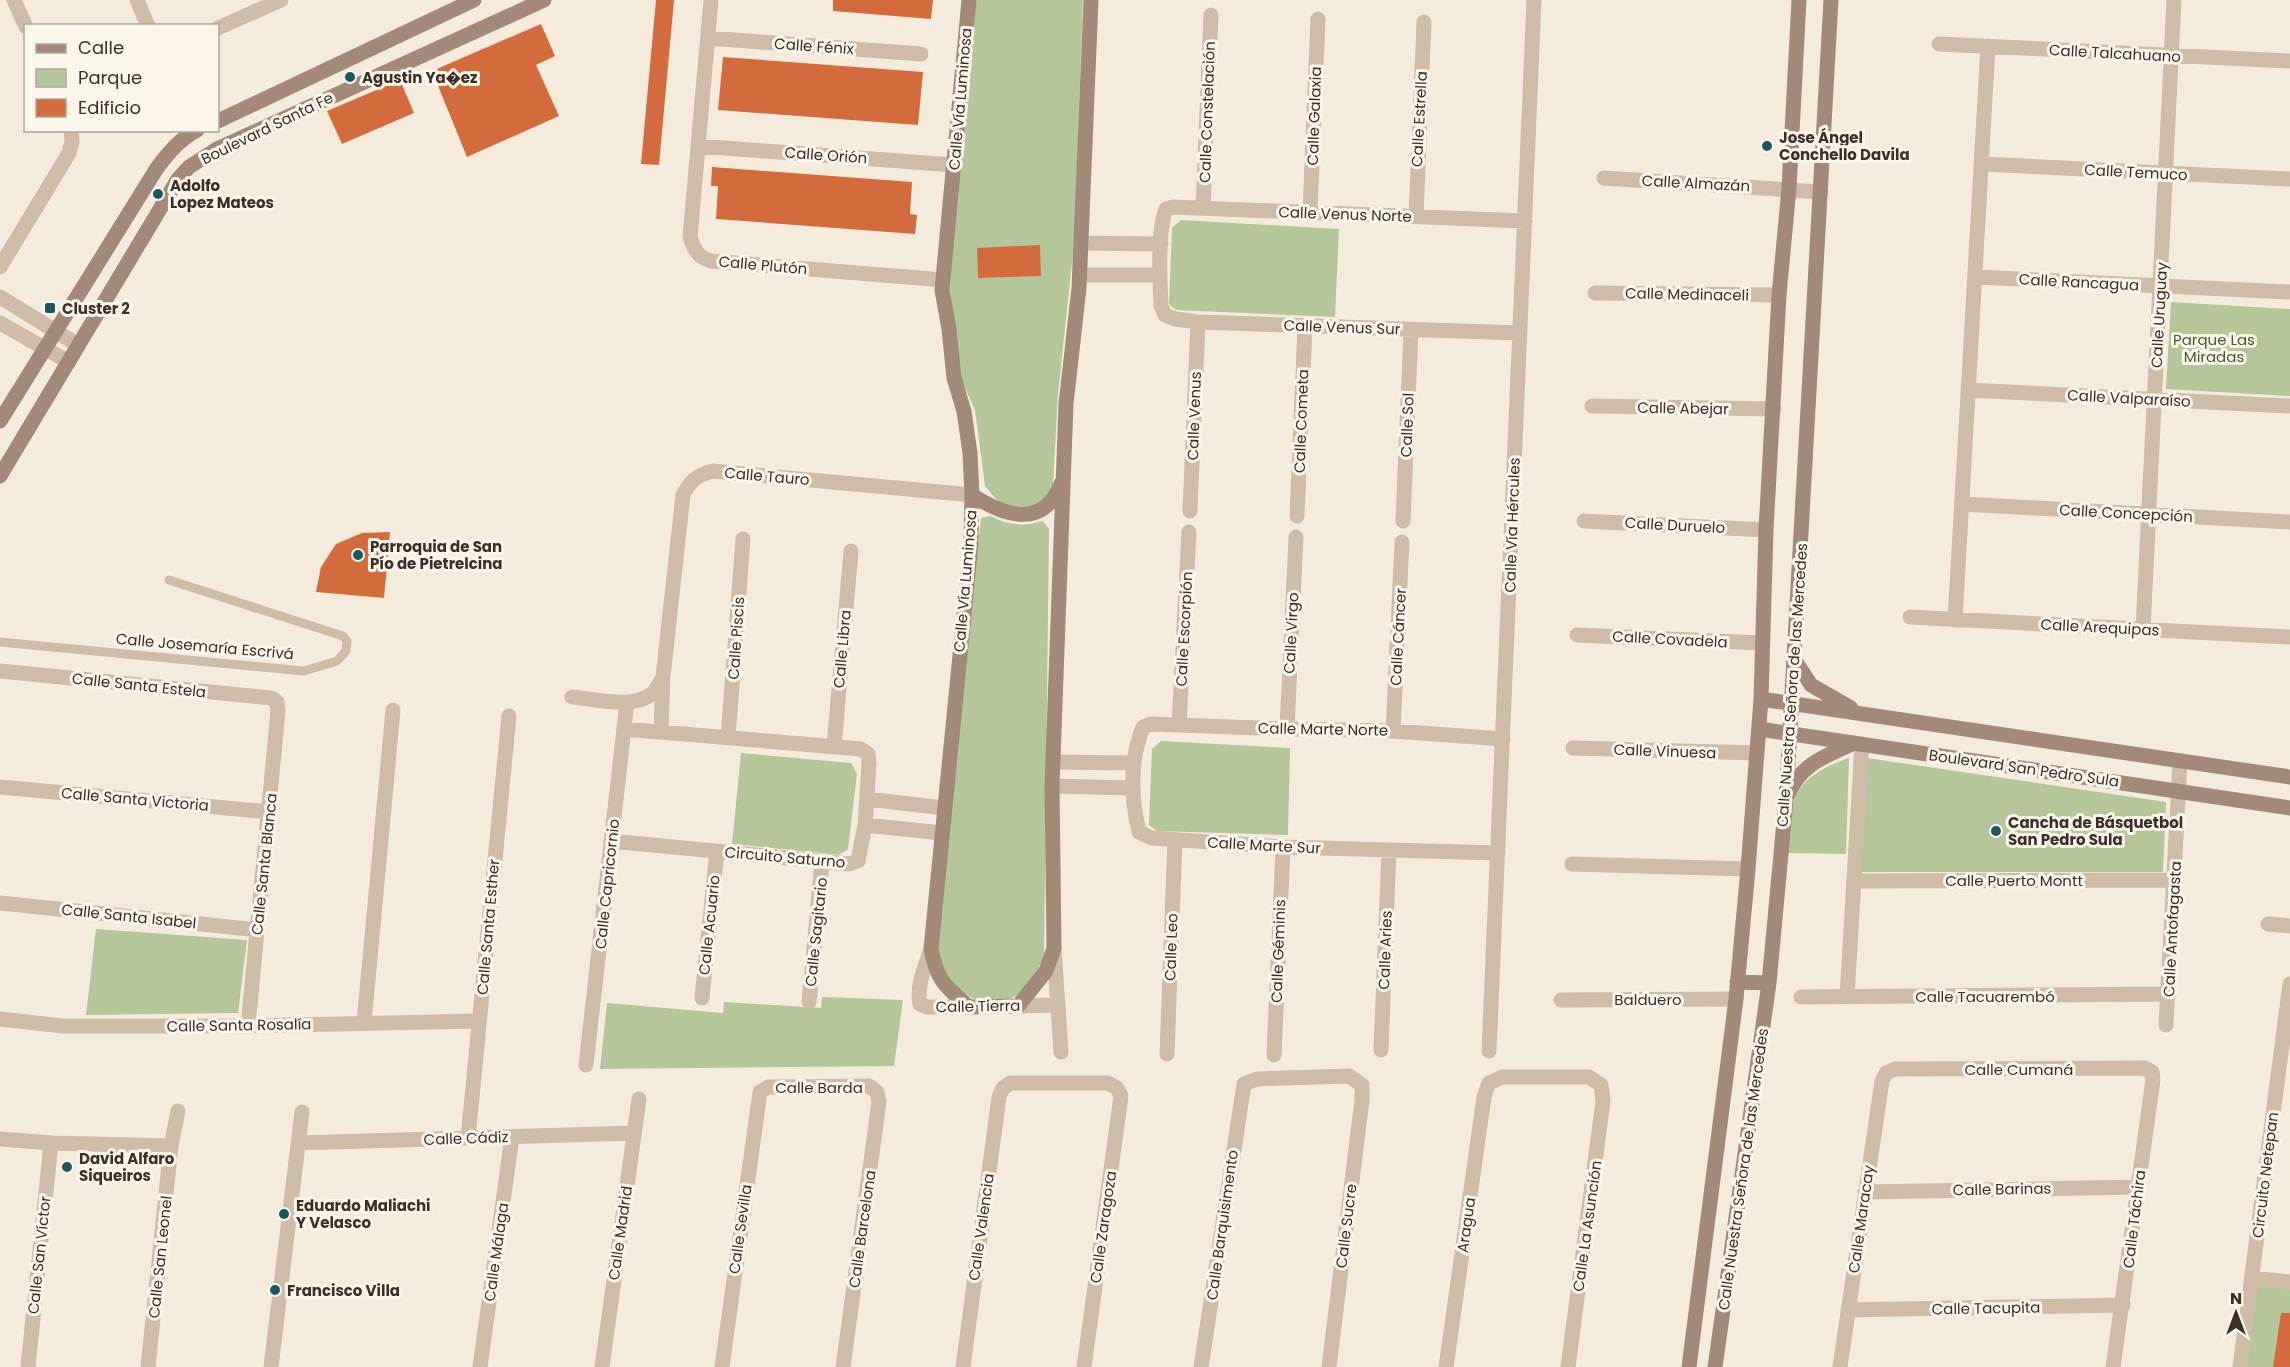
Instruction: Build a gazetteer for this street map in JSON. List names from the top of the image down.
{
  "streets": {
    "street": [
      "Calle Fénix",
      "Calle Talcahuano",
      "Calle Vía Luminosa",
      "Calle Constelación",
      "Calle Galaxia",
      "Calle Estrella",
      "Boulevard Santa Fe",
      "Calle Orión",
      "Calle Temuco",
      "Calle Almazán",
      "Calle Venus Norte",
      "Calle Plutón",
      "Calle Rancagua",
      "Calle Medinaceli",
      "Calle Uruguay",
      "Calle Venus Sur",
      "Calle Valparaíso",
      "Calle Abejar",
      "Calle Venus",
      "Calle Cometa",
      "Calle Sol",
      "Calle Tauro",
      "Calle Concepción",
      "Calle Vía Hércules",
      "Calle Duruelo",
      "Calle Arequipas",
      "Calle Escorpión",
      "Calle Virgo",
      "Calle Cáncer",
      "Calle Piscis",
      "Calle Covadela",
      "Calle Libra",
      "Calle Santa Estela",
      "Calle Nuestra Señora de las Mercedes",
      "Calle Marte Norte",
      "Calle Vinuesa",
      "Boulevard San Pedro Sula",
      "Calle Santa Victoria",
      "Calle Marte Sur",
      "Circuito Saturno",
      "Calle Santa Blanca",
      "Calle Puerto Montt",
      "Calle Capricornio",
      "Calle Santa Isabel",
      "Calle Acuario",
      "Calle Santa Esther",
      "Calle Antofagasta",
      "Calle Sagitario",
      "Calle Leo",
      "Calle Aries",
      "Calle Géminis",
      "Calle Tacuarembó",
      "Balduero",
      "Calle Tierra",
      "Calle Santa Rosalía",
      "Calle Cumaná",
      "Calle Barda",
      "Calle Cádiz",
      "Circuito Netepan",
      "Calle Barinas",
      "Calle Maracay",
      "Calle Táchira",
      "Calle Barquisimento",
      "Aragua",
      "Calle Sucre",
      "Calle La Asunción",
      "Calle Valencia",
      "Calle Zaragoza",
      "Calle Sevilla",
      "Calle Barcelona",
      "Calle Madrid",
      "Calle Málaga",
      "Calle San Víctor",
      "Calle San Leonel",
      "Calle Tacupita"
    ],
    "lane": ["Calle Josemaría Escrivá"]
  },
  "crossings": [
    ["Calle Fénix", "Calle Plutón"],
    ["Calle Talcahuano", "Calle Uruguay"],
    ["Calle Vía Luminosa", "Calle Orión"],
    ["Calle Vía Luminosa", "Calle Plutón"],
    ["Calle Vía Luminosa", "Calle Tauro"],
    ["Calle Vía Luminosa", "Calle Tierra"],
    ["Calle Constelación", "Calle Venus Norte"],
    ["Calle Galaxia", "Calle Venus Norte"],
    ["Calle Estrella", "Calle Venus Norte"],
    ["Calle Orión", "Calle Plutón"],
    ["Calle Temuco", "Calle Uruguay"],
    ["Calle Almazán", "Calle Nuestra Señora de las Mercedes"],
    ["Calle Venus Norte", "Calle Vía Hércules"],
    ["Calle Rancagua", "Calle Uruguay"],
    ["Calle Medinaceli", "Calle Nuestra Señora de las Mercedes"],
    ["Calle Uruguay", "Calle Valparaíso"],
    ["Calle Uruguay", "Calle Concepción"],
    ["Calle Uruguay", "Calle Arequipas"],
    ["Calle Venus Sur", "Calle Venus"],
    ["Calle Venus Sur", "Calle Cometa"],
    ["Calle Venus Sur", "Calle Sol"],
    ["Calle Venus Sur", "Calle Vía Hércules"],
    ["Calle Abejar", "Calle Nuestra Señora de las Mercedes"],
    ["Calle Tauro", "Circuito Saturno"],
    ["Calle Vía Hércules", "Calle Marte Norte"],
    ["Calle Vía Hércules", "Calle Marte Sur"],
    ["Calle Duruelo", "Calle Nuestra Señora de las Mercedes"],
    ["Calle Escorpión", "Calle Marte Norte"],
    ["Calle Virgo", "Calle Marte Norte"],
    ["Calle Cáncer", "Calle Marte Norte"],
    ["Calle Piscis", "Circuito Saturno"],
    ["Calle Covadela", "Calle Nuestra Señora de las Mercedes"],
    ["Calle Libra", "Circuito Saturno"],
    ["Calle Santa Estela", "Calle Santa Blanca"],
    ["Calle Nuestra Señora de las Mercedes", "Calle Vinuesa"],
    ["Calle Nuestra Señora de las Mercedes", "Boulevard San Pedro Sula"],
    ["Calle Nuestra Señora de las Mercedes", "Balduero"],
    ["Calle Marte Norte", "Calle Marte Sur"],
    ["Boulevard San Pedro Sula", "Calle Antofagasta"],
    ["Calle Santa Victoria", "Calle Santa Blanca"],
    ["Calle Marte Sur", "Calle Leo"],
    ["Calle Marte Sur", "Calle Aries"],
    ["Calle Marte Sur", "Calle Géminis"],
    ["Circuito Saturno", "Calle Capricornio"],
    ["Circuito Saturno", "Calle Acuario"],
    ["Circuito Saturno", "Calle Sagitario"],
    ["Calle Santa Blanca", "Calle Santa Isabel"],
    ["Calle Santa Blanca", "Calle Santa Rosalía"],
    ["Calle Puerto Montt", "Calle Antofagasta"],
    ["Calle Santa Esther", "Calle Santa Rosalía"],
    ["Calle Santa Esther", "Calle Cádiz"],
    ["Calle Antofagasta", "Calle Tacuarembó"],
    ["Calle Cumaná", "Calle Maracay"],
    ["Calle Cumaná", "Calle Táchira"],
    ["Calle Barda", "Calle Sevilla"],
    ["Calle Barda", "Calle Barcelona"],
    ["Calle Cádiz", "Calle Madrid"],
    ["Calle Cádiz", "Calle Málaga"],
    ["Calle Barinas", "Calle Maracay"],
    ["Calle Barinas", "Calle Táchira"],
    ["Calle Maracay", "Calle Tacupita"],
    ["Calle Táchira", "Calle Tacupita"],
    ["Calle Barquisimento", "Calle Sucre"],
    ["Aragua", "Calle La Asunción"],
    ["Calle Valencia", "Calle Zaragoza"]
  ],
  "parks": ["Parque Las Miradas"],
  "places": {
    "other": [
      "Agustin Ya�ez",
      "Jose Ángel Conchello Davila",
      "Adolfo Lopez Mateos",
      "Parroquia de San Pío de Pietrelcina",
      "Cancha de Básquetbol San Pedro Sula",
      "David Alfaro Siqueiros",
      "Eduardo Maliachi Y Velasco",
      "Francisco Villa"
    ],
    "transit": ["Cluster 2"]
  },
  "legend": ["Calle", "Parque", "Edificio"],
  "north": "top"
}
